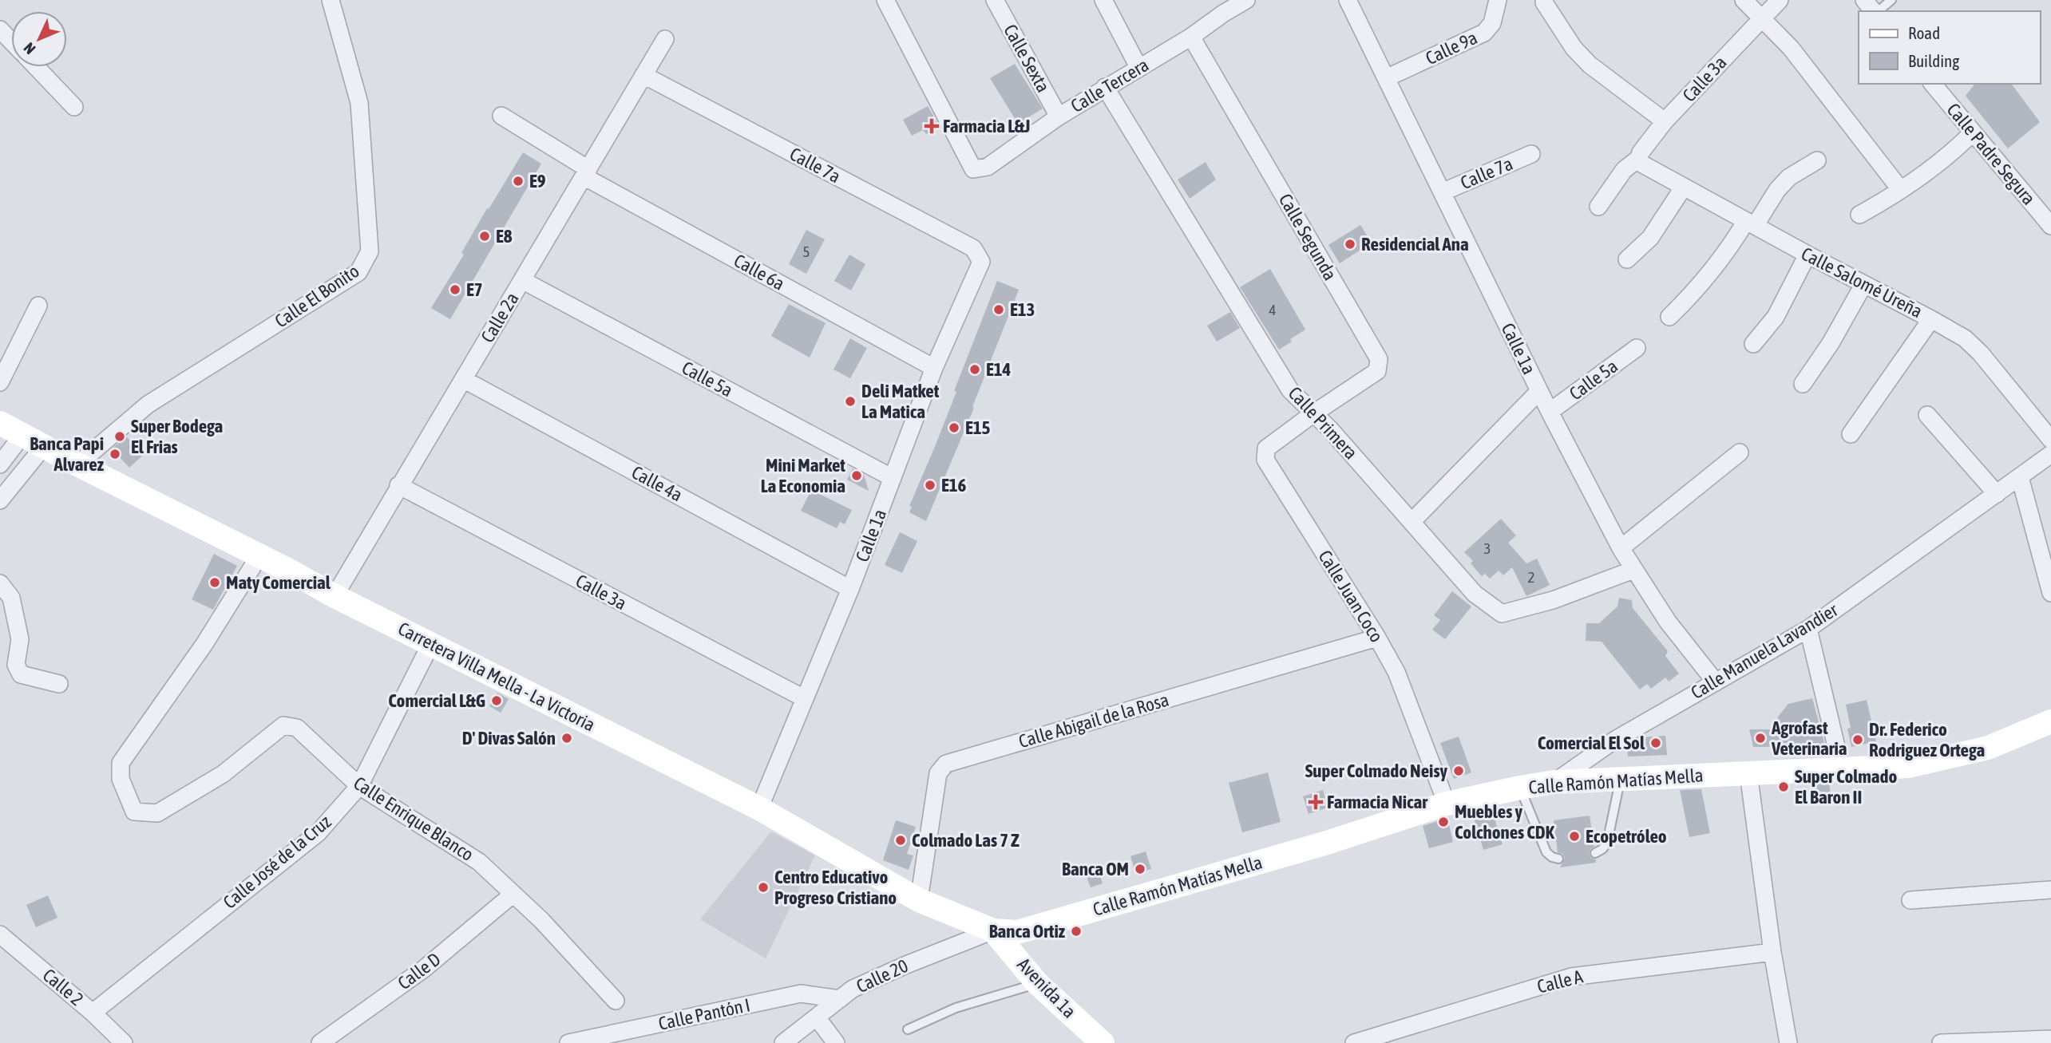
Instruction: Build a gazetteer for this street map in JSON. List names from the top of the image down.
{
  "streets": {
    "main road": ["Carretera Villa Mella - La Victoria", "Calle Ramón Matías Mella", "Avenida 1a"],
    "street": [
      "Calle 9a",
      "Calle Sexta",
      "Calle 3a",
      "Calle Tercera",
      "Calle Padre Segura",
      "Calle 7a",
      "Calle Segunda",
      "Calle 6a",
      "Calle Salomé Ureña",
      "Calle El Bonito",
      "Calle 2a",
      "Calle 1a",
      "Calle 5a",
      "Calle Primera",
      "Calle 4a",
      "Calle Juan Coco",
      "Calle Manuela Lavandier",
      "Calle Abigail de la Rosa",
      "Calle Enrique Blanco",
      "Calle José de la Cruz",
      "Calle D",
      "Calle 20",
      "Calle A",
      "Calle 2",
      "Calle Pantón I"
    ]
  },
  "crossings": [
    ["Calle 9a", "Calle 1a"],
    ["Calle Sexta", "Calle Tercera"],
    ["Calle 3a", "Calle Salomé Ureña"],
    ["Calle 3a", "Calle 2a"],
    ["Calle 3a", "Calle 1a"],
    ["Calle Tercera", "Calle Segunda"],
    ["Calle Tercera", "Calle Primera"],
    ["Calle 7a", "Calle 2a"],
    ["Calle 7a", "Calle 1a"],
    ["Calle Segunda", "Calle Primera"],
    ["Calle Segunda", "Calle Juan Coco"],
    ["Calle 6a", "Calle 2a"],
    ["Calle 6a", "Calle 1a"],
    ["Calle Salomé Ureña", "Calle Manuela Lavandier"],
    ["Calle El Bonito", "Carretera Villa Mella - La Victoria"],
    ["Calle 2a", "Calle 5a"],
    ["Calle 2a", "Calle 4a"],
    ["Calle 2a", "Carretera Villa Mella - La Victoria"],
    ["Calle 1a", "Calle 5a"],
    ["Calle 1a", "Calle Primera"],
    ["Calle 1a", "Calle 4a"],
    ["Calle 1a", "Calle Manuela Lavandier"],
    ["Calle 1a", "Carretera Villa Mella - La Victoria"],
    ["Calle Primera", "Calle Juan Coco"],
    ["Calle Juan Coco", "Calle Abigail de la Rosa"],
    ["Calle Juan Coco", "Calle Ramón Matías Mella"],
    ["Calle Manuela Lavandier", "Calle Ramón Matías Mella"],
    ["Carretera Villa Mella - La Victoria", "Calle Abigail de la Rosa"],
    ["Carretera Villa Mella - La Victoria", "Calle Ramón Matías Mella"],
    ["Carretera Villa Mella - La Victoria", "Calle Enrique Blanco"],
    ["Carretera Villa Mella - La Victoria", "Calle José de la Cruz"],
    ["Carretera Villa Mella - La Victoria", "Calle 20"],
    ["Carretera Villa Mella - La Victoria", "Avenida 1a"],
    ["Calle Ramón Matías Mella", "Calle 20"],
    ["Calle Ramón Matías Mella", "Avenida 1a"],
    ["Calle Enrique Blanco", "Calle José de la Cruz"],
    ["Calle Enrique Blanco", "Calle D"],
    ["Calle José de la Cruz", "Calle 2"],
    ["Calle 20", "Avenida 1a"],
    ["Calle 20", "Calle Pantón I"]
  ],
  "places": {
    "health": ["Farmacia L&J", "Farmacia Nicar"],
    "other": [
      "E9",
      "E8",
      "Residencial Ana",
      "E7",
      "E13",
      "E14",
      "Deli Matket La Matica",
      "E15",
      "Super Bodega El Frias",
      "Banca Papi Alvarez",
      "Mini Market La Economia",
      "E16",
      "Maty Comercial",
      "Comercial L&G",
      "D' Divas Salón",
      "Agrofast Veterinaria",
      "Dr. Federico Rodriguez Ortega",
      "Comercial El Sol",
      "Super Colmado Neisy",
      "Super Colmado El Baron II",
      "Muebles y Colchones CDK",
      "Ecopetróleo",
      "Colmado Las 7 Z",
      "Banca OM",
      "Centro Educativo Progreso Cristiano",
      "Banca Ortiz"
    ]
  },
  "house_numbers": [
    "5",
    "4",
    "3",
    "2"
  ],
  "legend": ["Road", "Building"],
  "north": "bottom left"
}
